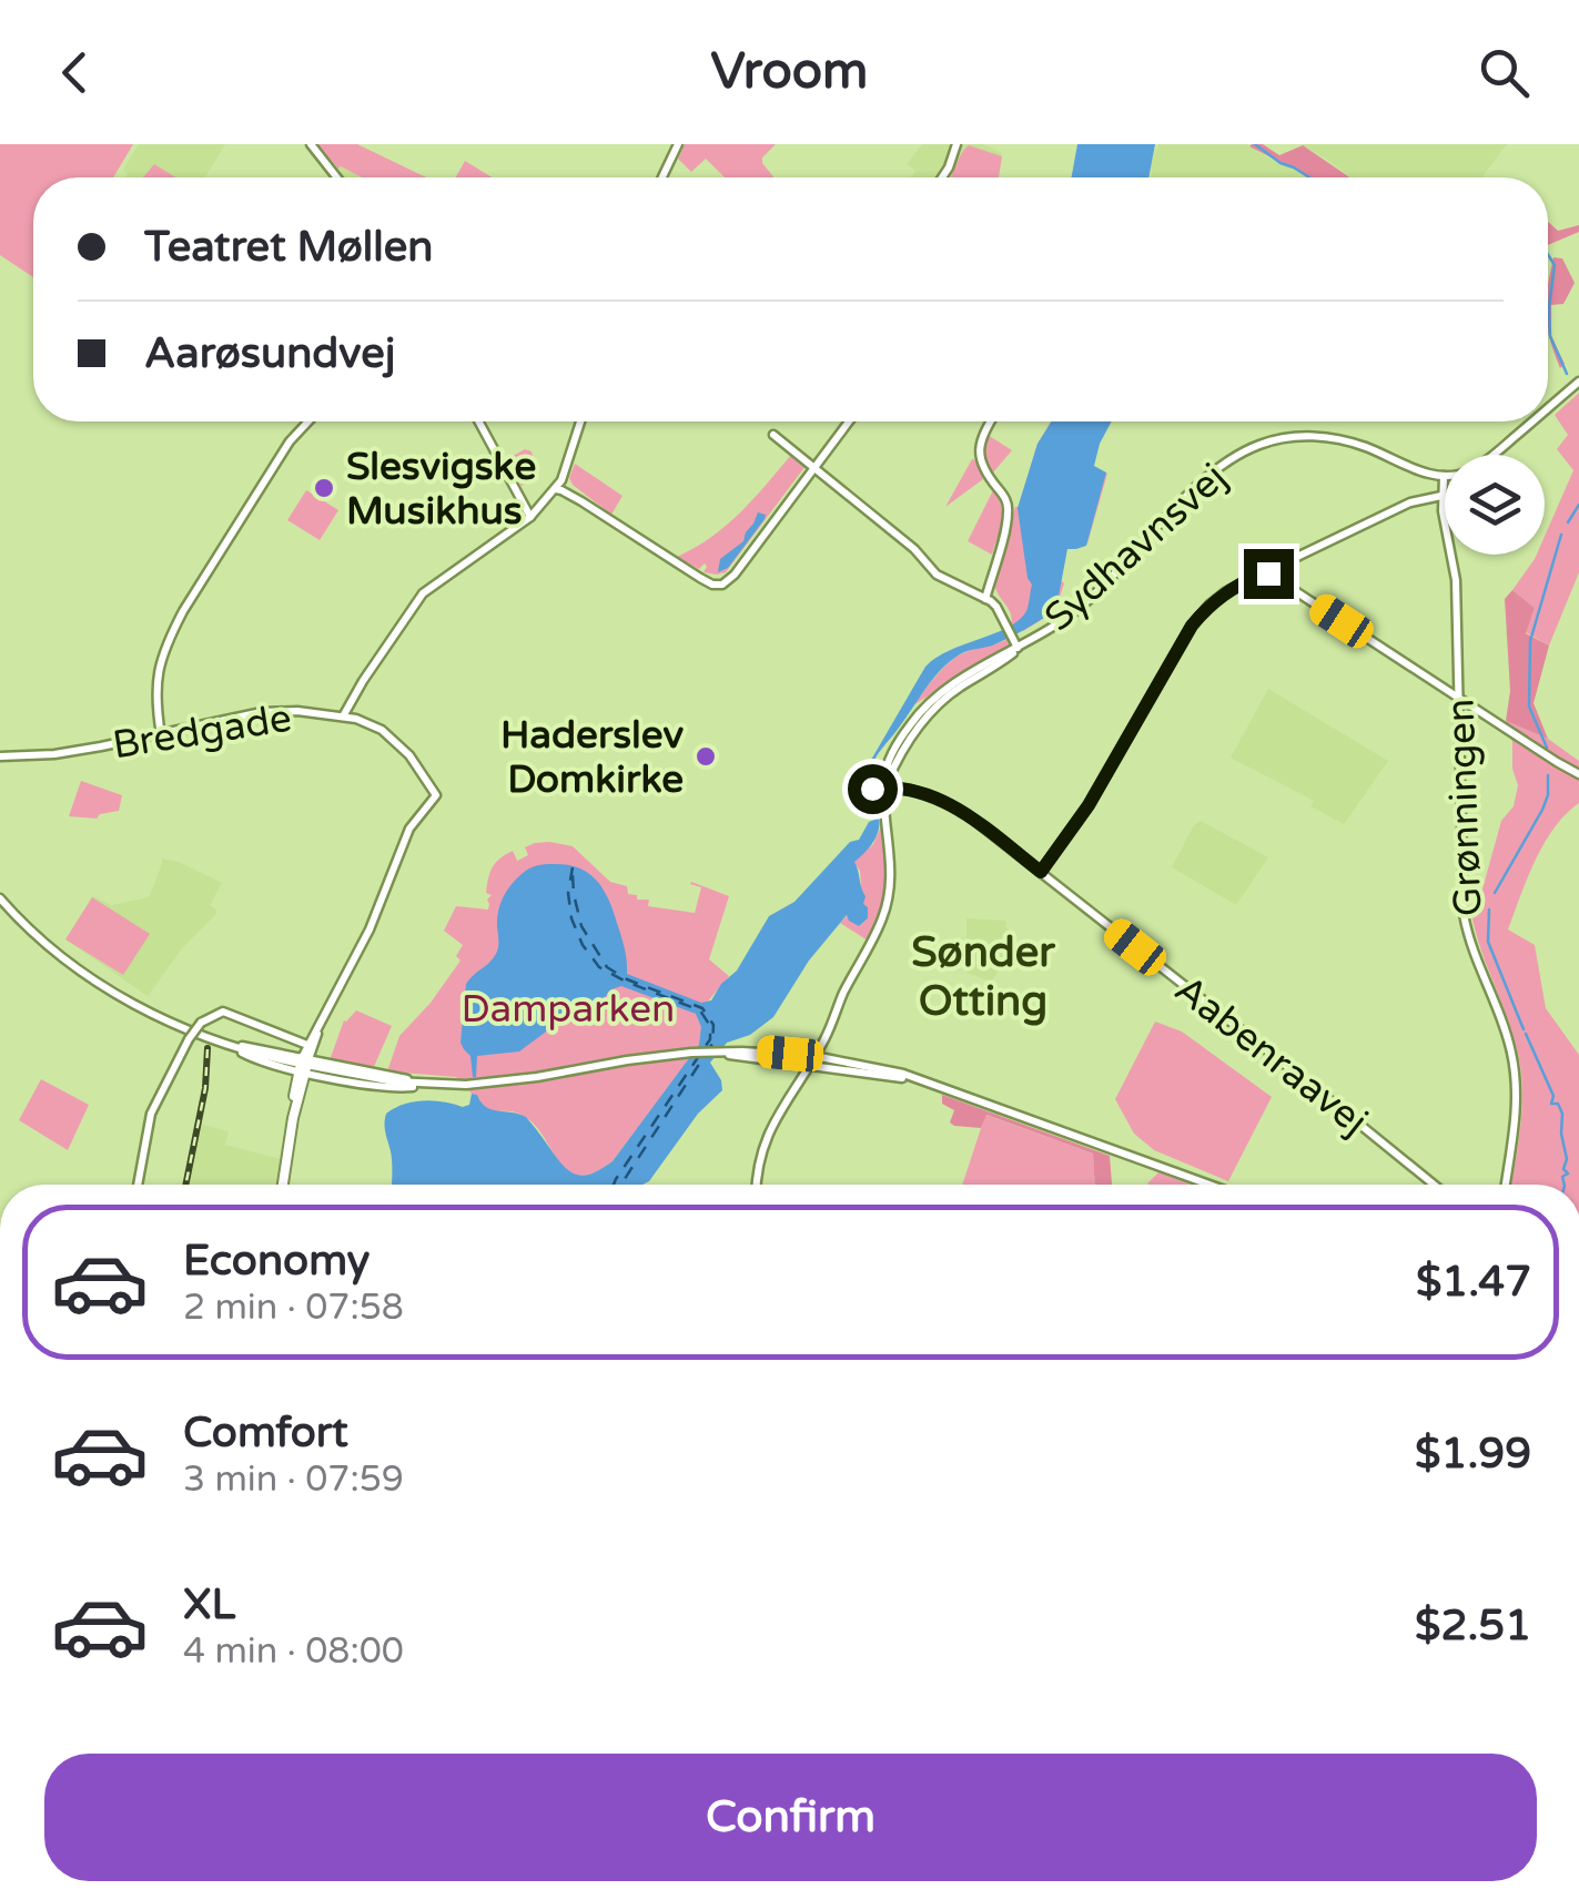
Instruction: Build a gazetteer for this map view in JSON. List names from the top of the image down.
{
  "streets": {
    "street": [
      "Sydhavnsvej",
      "Bredgade",
      "Grønningen",
      "Aabenraavej"
    ]
  },
  "crossings": [
    ["Sydhavnsvej", "Grønningen"],
    ["Sydhavnsvej", "Aabenraavej"]
  ],
  "districts": ["Sønder Otting"],
  "parks": ["Damparken"],
  "places": ["Slesvigske Musikhus", "Haderslev Domkirke"],
  "page": {
    "header": "Vroom",
    "banner": ["Teatret Møllen", "Aarøsundvej"],
    "list": [
      {
        "name": "Economy",
        "note": "2 min · 07:58",
        "value": "$1.47"
      },
      {
        "name": "Comfort",
        "note": "3 min · 07:59",
        "value": "$1.99"
      },
      {
        "name": "XL",
        "note": "4 min · 08:00",
        "value": "$2.51"
      }
    ],
    "buttons": "Confirm"
  }
}
